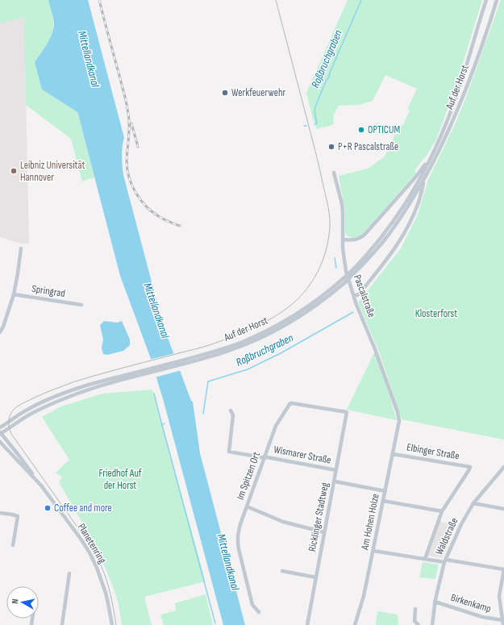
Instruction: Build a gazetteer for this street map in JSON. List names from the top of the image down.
{
  "streets": {
    "street": [
      "Auf der Horst",
      "Springrad",
      "Pascalstraße",
      "Elbinger Straße",
      "Wismarer Straße",
      "Im Spitzen Ort",
      "Ricklinger Stadtweg",
      "Am Hohen Holze",
      "Waldstraße",
      "Planetenring",
      "Birkenkamp"
    ]
  },
  "crossings": [
    ["Auf der Horst", "Pascalstraße"],
    ["Auf der Horst", "Planetenring"],
    ["Pascalstraße", "Am Hohen Holze"],
    ["Elbinger Straße", "Am Hohen Holze"],
    ["Wismarer Straße", "Im Spitzen Ort"],
    ["Wismarer Straße", "Ricklinger Stadtweg"],
    ["Im Spitzen Ort", "Ricklinger Stadtweg"],
    ["Waldstraße", "Birkenkamp"]
  ],
  "water": ["Mittellandkanal", "Roßbruchgraben"],
  "parks": ["Klosterforst", "Friedhof Auf der Horst"],
  "places": [
    "Werkfeuerwehr",
    "OPTICUM",
    "P+R Pascalstraße",
    "Leibniz Universität Hannover",
    "Coffee and more"
  ],
  "north": "left"
}
